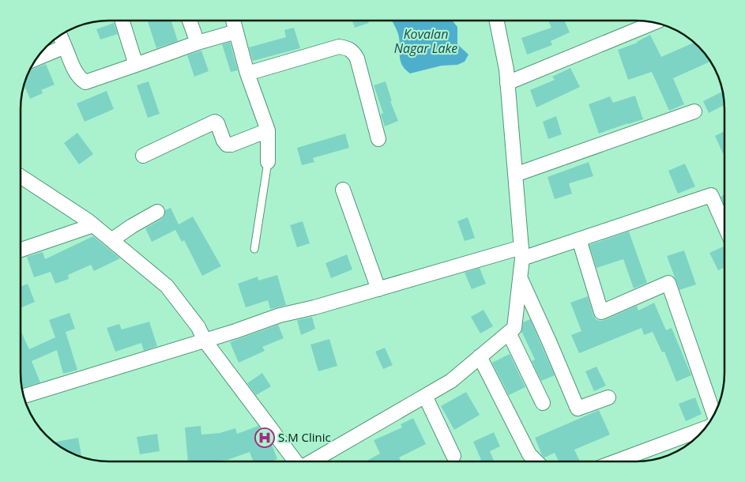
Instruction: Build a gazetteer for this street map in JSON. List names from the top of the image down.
{
  "water": ["Kovalan Nagar Lake"],
  "places": {
    "hospital": ["S.M Clinic"]
  }
}
